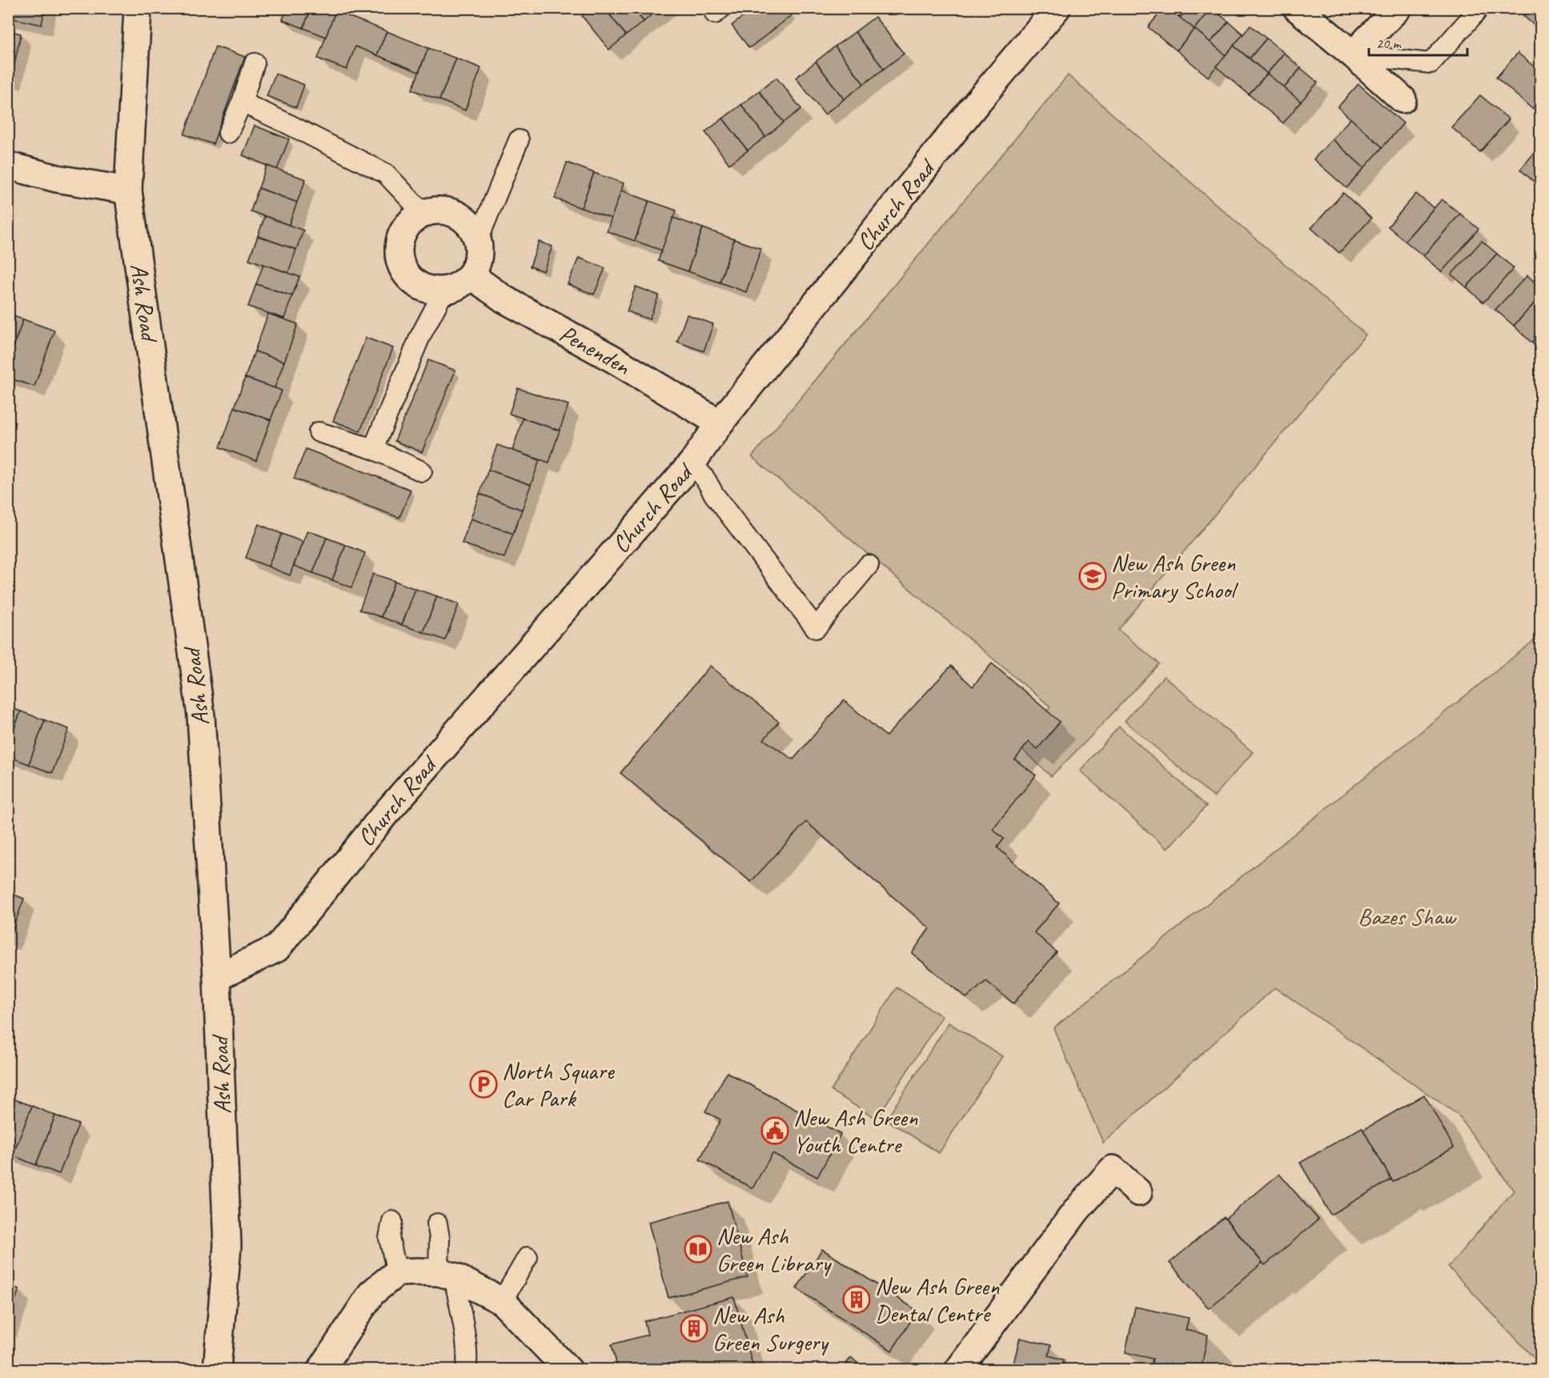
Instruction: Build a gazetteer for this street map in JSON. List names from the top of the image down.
{
  "streets": {
    "street": ["Church Road", "Ash Road", "Penenden"]
  },
  "crossings": [
    ["Church Road", "Ash Road"],
    ["Church Road", "Penenden"]
  ],
  "parks": ["Bazes Shaw"],
  "places": {
    "school or university": ["New Ash Green Primary School"],
    "parking": ["North Square Car Park"],
    "public building": ["New Ash Green Youth Centre"],
    "library": ["New Ash Green Library"],
    "building": ["New Ash Green Dental Centre", "New Ash Green Surgery"]
  },
  "scale_bar": "20 m"
}
